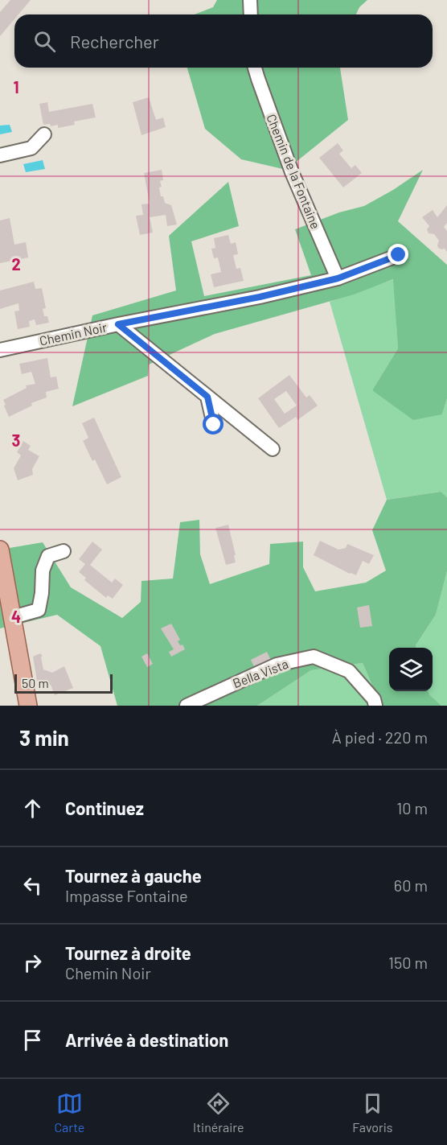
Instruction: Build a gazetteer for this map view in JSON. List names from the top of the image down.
{
  "streets": {
    "street": ["Chemin de la Fontaine", "Chemin Noir", "Bella Vista"]
  },
  "crossings": [
    ["Chemin de la Fontaine", "Chemin Noir"]
  ],
  "scale_bar": "50 m",
  "page": {
    "search": "Rechercher",
    "scale": "50 m",
    "heading": ["3 min", "À pied · 220 m"],
    "list": [
      ["Continuez", "10 m"],
      ["Tournez à gauche", "Impasse Fontaine", "60 m"],
      ["Tournez à droite", "Chemin Noir", "150 m"],
      "Arrivée à destination"
    ],
    "nav": ["Carte", "Itinéraire", "Favoris"]
  },
  "grid": {
    "rows": [
      "1",
      "2",
      "3",
      "4"
    ]
  }
}
